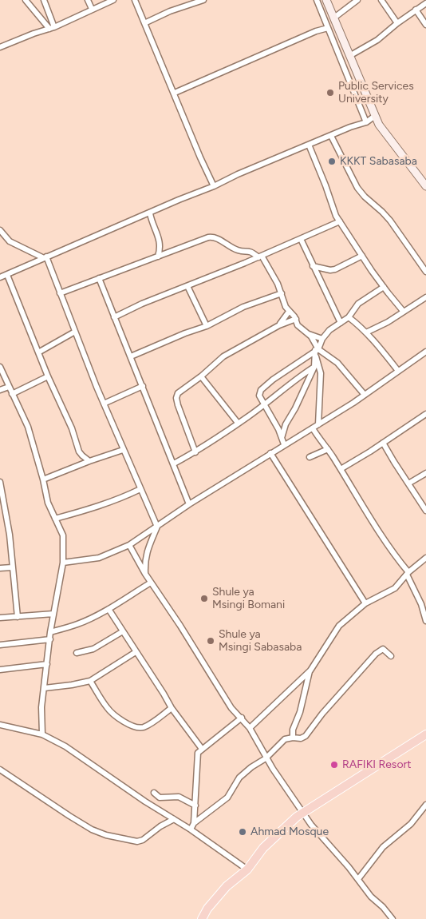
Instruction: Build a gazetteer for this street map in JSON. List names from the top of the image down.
{
  "places": [
    "Public Services University",
    "KKKT Sabasaba",
    "Shule ya Msingi Bomani",
    "Shule ya Msingi Sabasaba",
    "RAFIKI Resort",
    "Ahmad Mosque"
  ]
}
